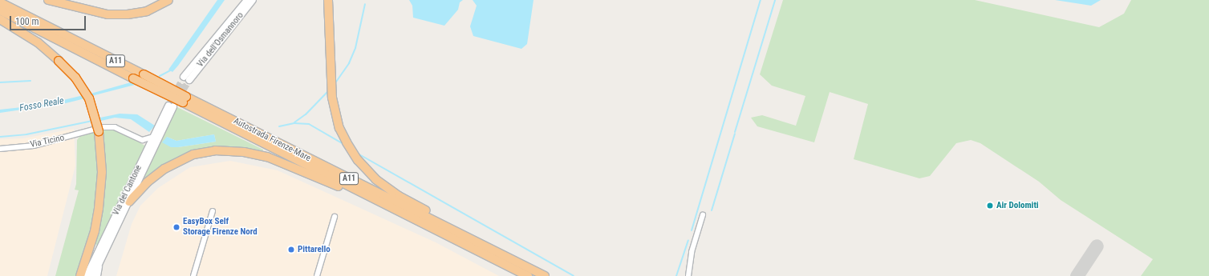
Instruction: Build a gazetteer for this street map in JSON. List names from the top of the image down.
{
  "streets": {
    "highway": ["A11", "Autostrada Firenze-Mare"],
    "main road": ["Via dell'Osmannoro", "Via del Cantone"],
    "street": ["Via Ticino"]
  },
  "crossings": [
    ["Via Ticino", "Via del Cantone"]
  ],
  "water": ["Fosso Reale"],
  "places": ["Air Dolomiti", "EasyBox Self Storage Firenze Nord", "Pittarello"],
  "scale_bar": "100 m"
}
